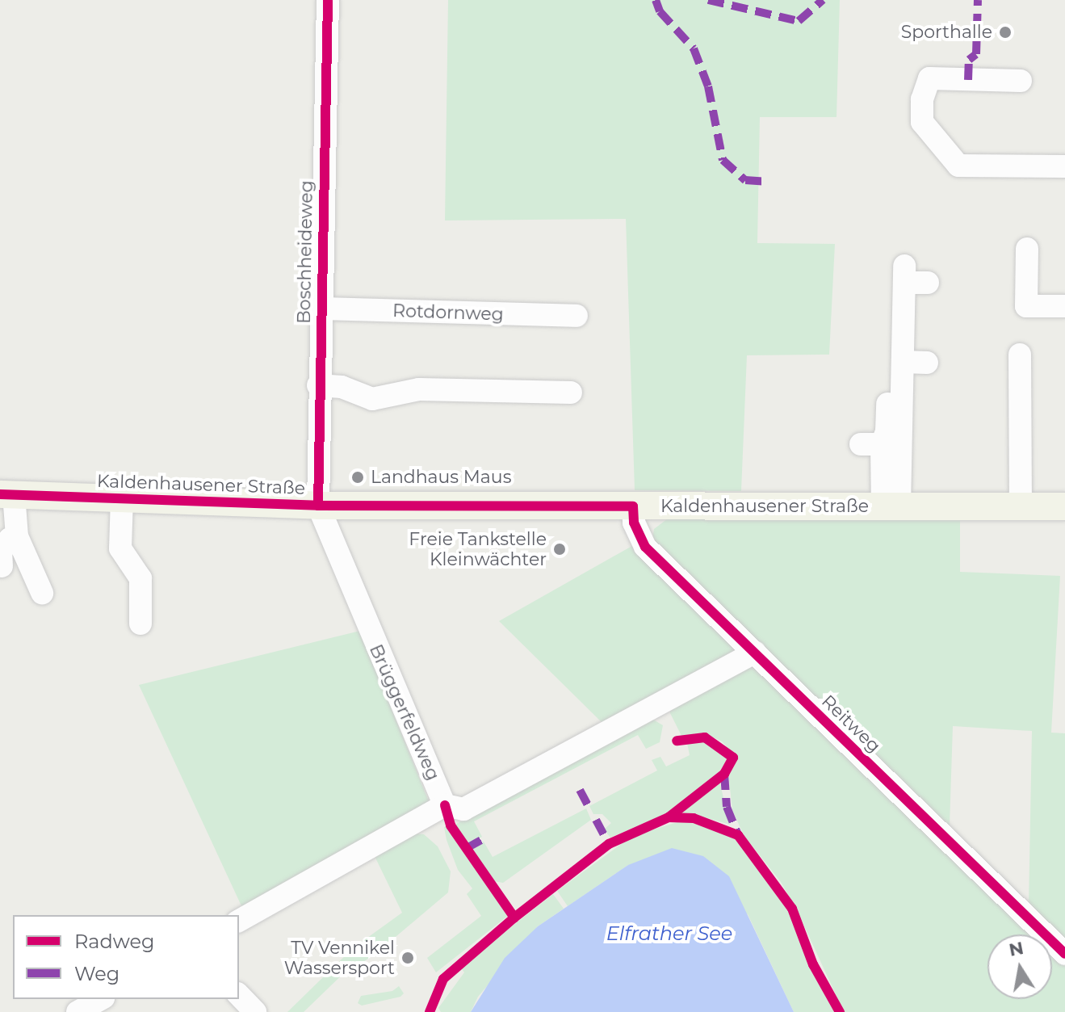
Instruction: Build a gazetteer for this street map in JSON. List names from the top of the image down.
{
  "streets": {
    "main road": ["Kaldenhausener Straße"],
    "street": [
      "Boschheideweg",
      "Rotdornweg",
      "Brüggerfeldweg",
      "Reitweg"
    ]
  },
  "crossings": [
    ["Boschheideweg", "Rotdornweg"],
    ["Boschheideweg", "Kaldenhausener Straße"],
    ["Boschheideweg", "Brüggerfeldweg"],
    ["Kaldenhausener Straße", "Brüggerfeldweg"],
    ["Kaldenhausener Straße", "Reitweg"]
  ],
  "water": ["Elfrather See"],
  "places": [
    "Sporthalle",
    "Landhaus Maus",
    "Freie Tankstelle Kleinwächter",
    "TV Vennikel Wassersport"
  ],
  "legend": ["Radweg", "Weg"],
  "north": "top"
}
